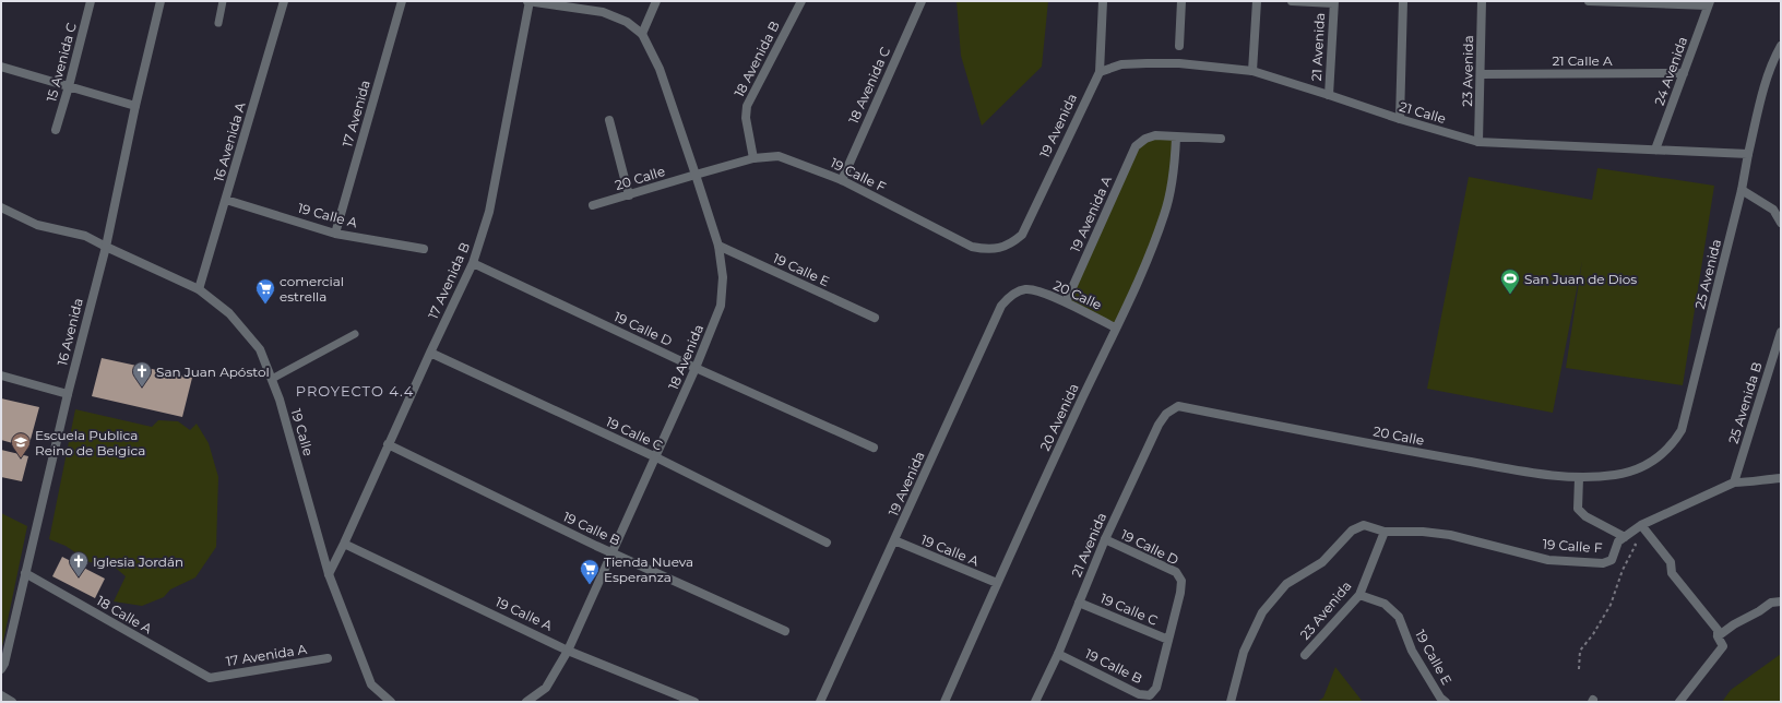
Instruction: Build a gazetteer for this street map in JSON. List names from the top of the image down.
{
  "streets": {
    "street": [
      "21 Avenida",
      "18 Avenida B",
      "21 Calle A",
      "15 Avenida C",
      "23 Avenida",
      "24 Avenida",
      "18 Avenida C",
      "21 Calle",
      "17 Avenida",
      "19 Avenida",
      "16 Avenida A",
      "19 Calle F",
      "20 Calle",
      "19 Avenida A",
      "19 Calle A",
      "19 Calle E",
      "25 Avenida",
      "17 Avenida B",
      "19 Calle D",
      "16 Avenida",
      "18 Avenida",
      "25 Avenida B",
      "20 Avenida",
      "19 Calle",
      "19 Calle C",
      "19 Calle B",
      "18 Calle A",
      "17 Avenida A"
    ]
  },
  "crossings": [
    ["21 Avenida", "21 Calle"],
    ["21 Avenida", "20 Calle"],
    ["21 Avenida", "19 Calle D"],
    ["21 Avenida", "19 Calle C"],
    ["21 Avenida", "19 Calle B"],
    ["18 Avenida B", "19 Calle F"],
    ["21 Calle A", "23 Avenida"],
    ["21 Calle A", "24 Avenida"],
    ["23 Avenida", "21 Calle"],
    ["23 Avenida", "19 Calle F"],
    ["23 Avenida", "19 Calle E"],
    ["24 Avenida", "21 Calle"],
    ["18 Avenida C", "19 Calle F"],
    ["21 Calle", "19 Avenida"],
    ["21 Calle", "25 Avenida"],
    ["17 Avenida", "19 Calle A"],
    ["19 Avenida", "19 Calle F"],
    ["19 Avenida", "20 Calle"],
    ["19 Avenida", "19 Calle A"],
    ["16 Avenida A", "19 Calle A"],
    ["16 Avenida A", "19 Calle"],
    ["19 Calle F", "20 Calle"],
    ["19 Calle F", "18 Avenida"],
    ["19 Calle F", "25 Avenida B"],
    ["20 Calle", "19 Avenida A"],
    ["20 Calle", "25 Avenida"],
    ["20 Calle", "18 Avenida"],
    ["20 Calle", "20 Avenida"],
    ["19 Avenida A", "20 Avenida"],
    ["19 Calle A", "17 Avenida B"],
    ["19 Calle A", "18 Avenida"],
    ["19 Calle A", "20 Avenida"],
    ["19 Calle E", "18 Avenida"],
    ["17 Avenida B", "19 Calle D"],
    ["17 Avenida B", "19 Calle C"],
    ["17 Avenida B", "19 Calle B"],
    ["19 Calle D", "18 Avenida"],
    ["19 Calle D", "19 Calle C"],
    ["19 Calle D", "19 Calle B"],
    ["16 Avenida", "19 Calle"],
    ["16 Avenida", "18 Calle A"],
    ["18 Avenida", "19 Calle C"],
    ["18 Avenida", "19 Calle B"],
    ["19 Calle C", "19 Calle B"],
    ["18 Calle A", "17 Avenida A"]
  ],
  "districts": ["PROYECTO 4.4"],
  "places": {
    "sports": ["San Juan de Dios"],
    "supermarket": ["comercial estrella", "Tienda Nueva Esperanza"],
    "church": ["San Juan Apóstol", "Iglesia Jordán"],
    "school or university": ["Escuela Publica Reino de Belgica"]
  }
}
